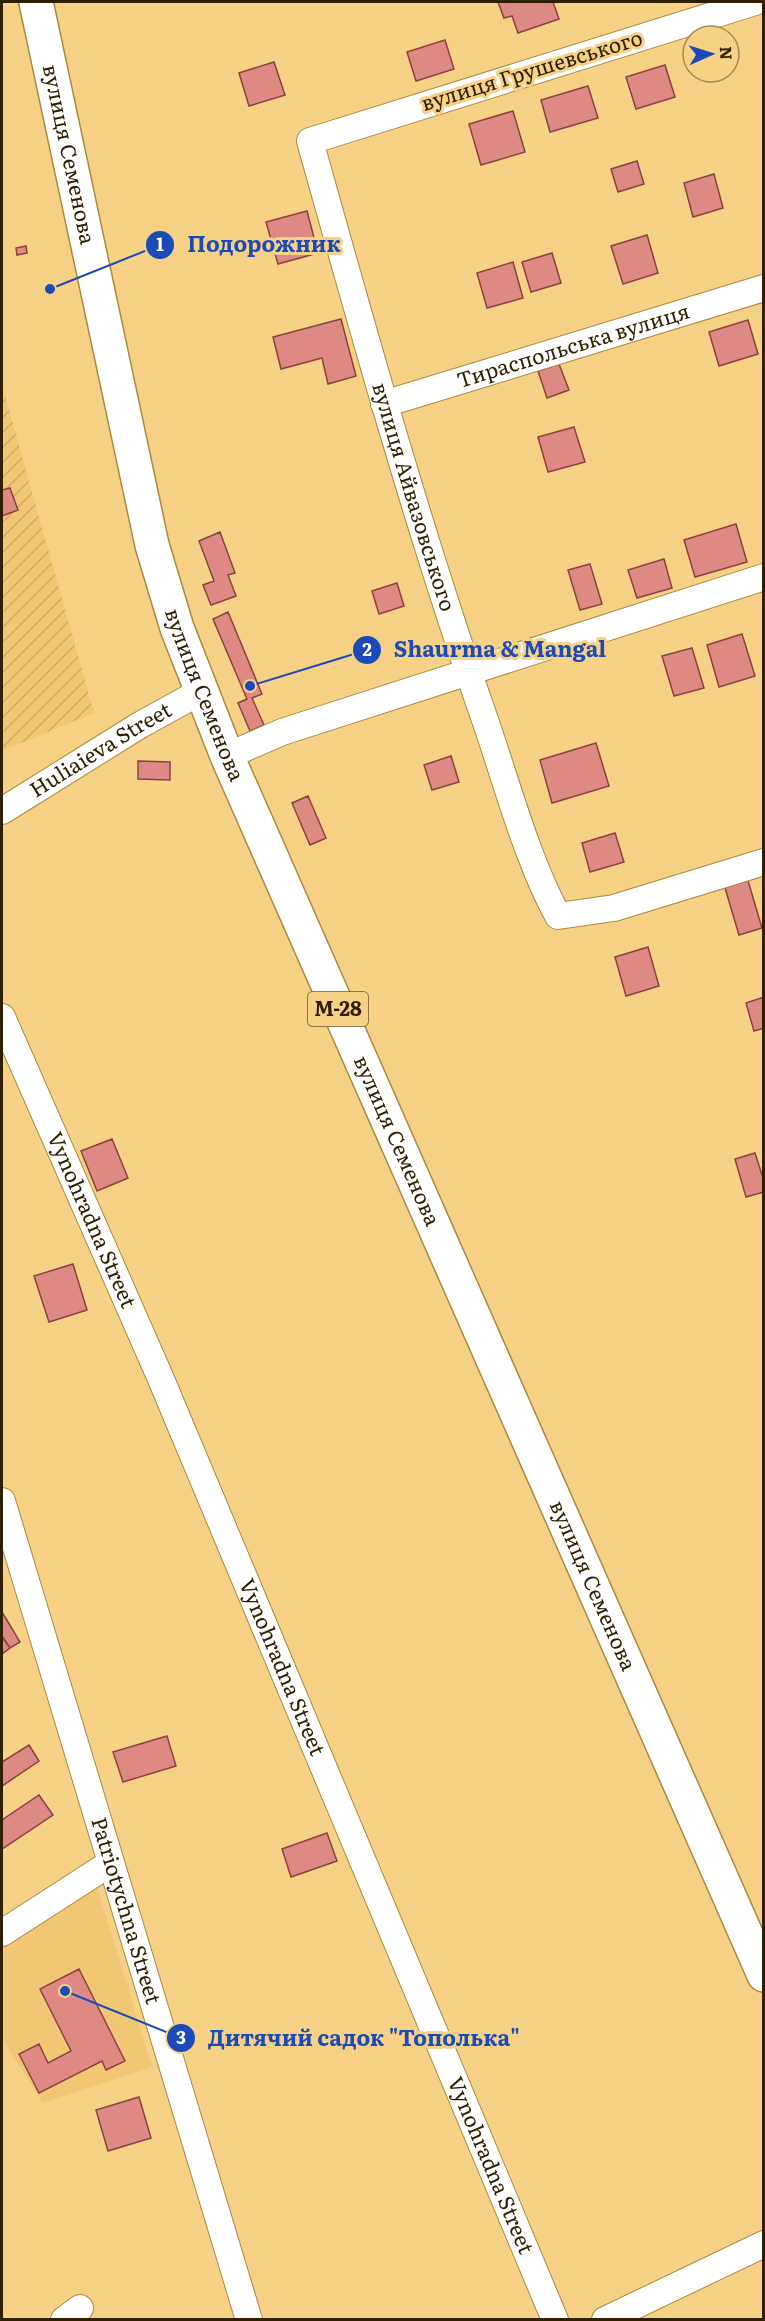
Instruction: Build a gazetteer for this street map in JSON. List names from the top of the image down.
{
  "streets": {
    "highway": ["вулиця Семенова", "М-28"],
    "street": [
      "вулиця Грушевського",
      "Тираспольська вулиця",
      "вулиця Айвазовського",
      "Huliaieva Street",
      "Vynohradna Street",
      "Patriotychna Street"
    ]
  },
  "crossings": [
    ["вулиця Грушевського", "вулиця Айвазовського"],
    ["вулиця Семенова", "Huliaieva Street"],
    ["Тираспольська вулиця", "вулиця Айвазовського"]
  ],
  "places": ["Подорожник", "Shaurma & Mangal", "Дитячий садок \"Тополька\""],
  "north": "right"
}
